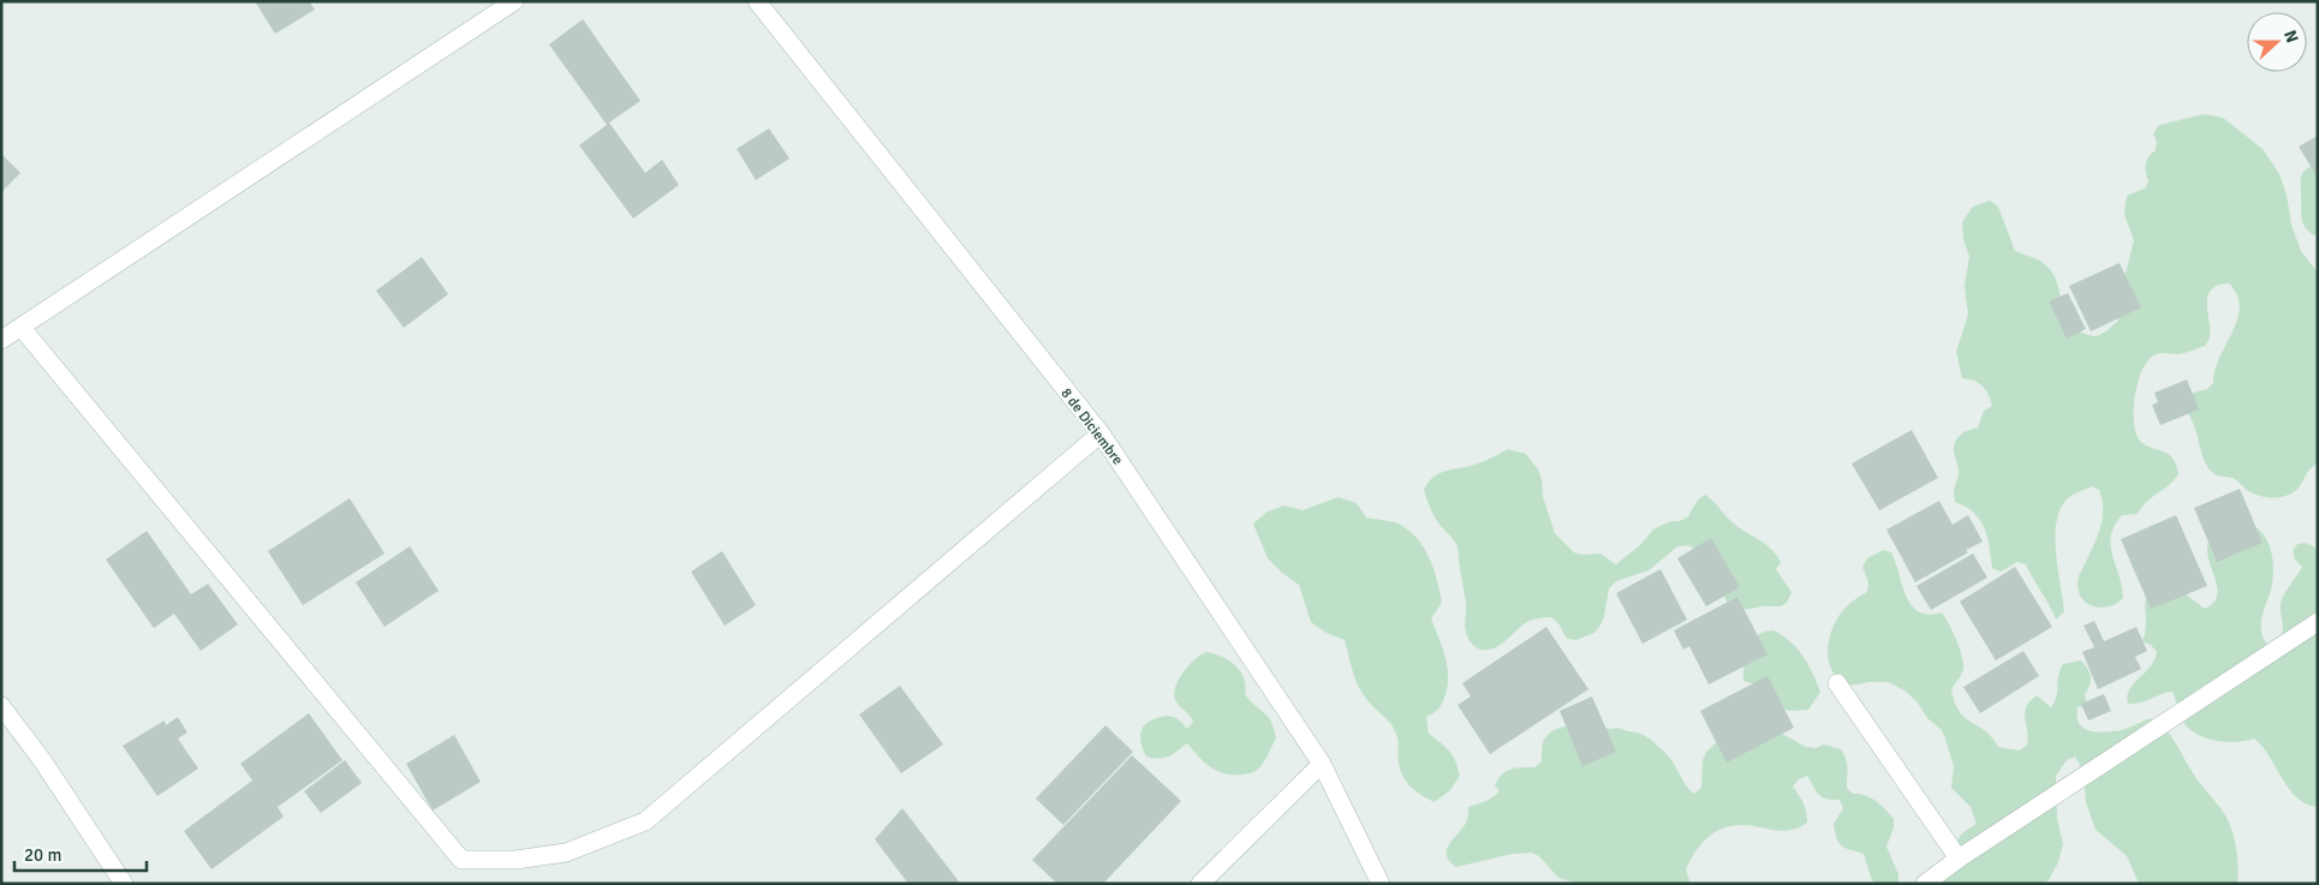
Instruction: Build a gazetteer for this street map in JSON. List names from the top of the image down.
{
  "streets": {
    "street": ["8 de Diciembre"]
  },
  "scale_bar": "20 m",
  "north": "right"
}
